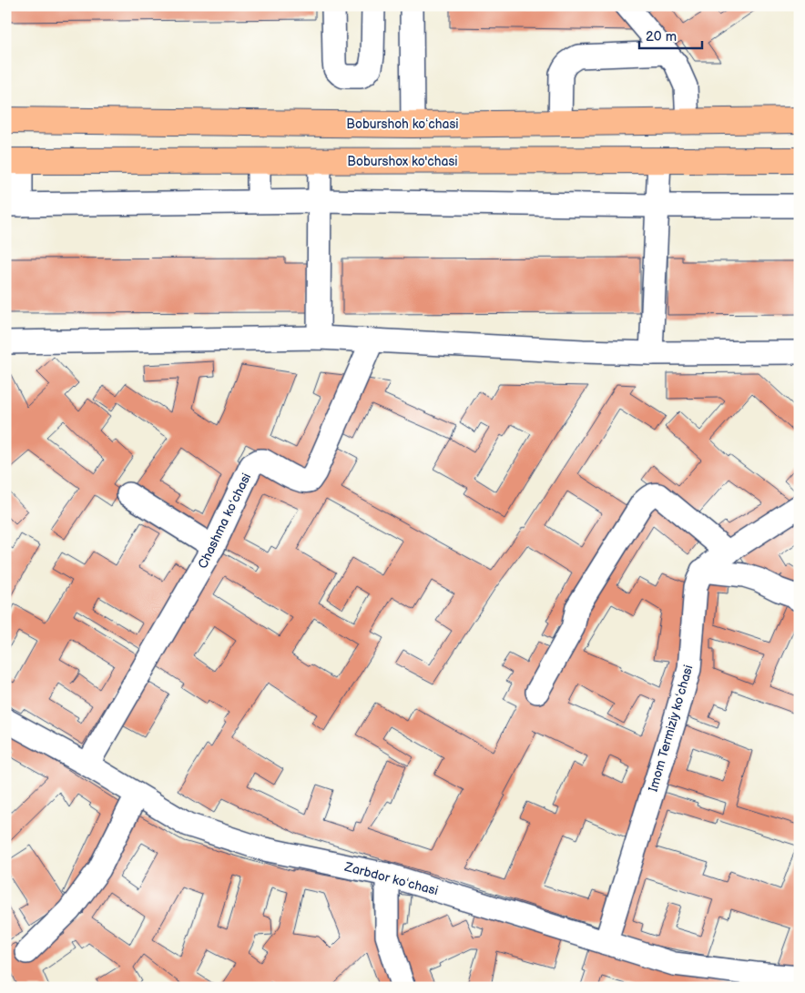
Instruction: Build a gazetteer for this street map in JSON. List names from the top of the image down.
{
  "streets": {
    "main road": ["Boburshoh koʻchasi", "Boburshox ko'chasi"],
    "street": ["Chashma koʻchasi", "Imom Termiziy koʻchasi", "Zarbdor koʻchasi"]
  },
  "crossings": [
    ["Chashma koʻchasi", "Zarbdor koʻchasi"],
    ["Imom Termiziy koʻchasi", "Zarbdor koʻchasi"]
  ],
  "scale_bar": "20 m"
}
